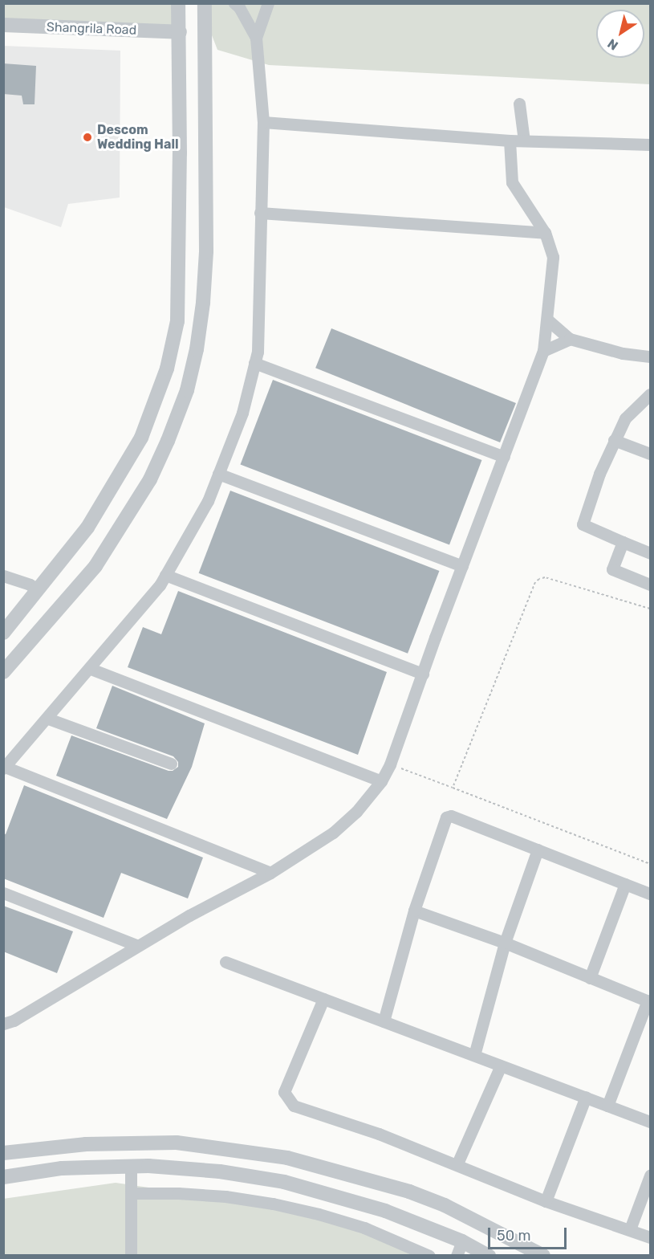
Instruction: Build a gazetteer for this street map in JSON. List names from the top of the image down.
{
  "streets": {
    "street": ["Shangrila Road"]
  },
  "places": ["Descom Wedding Hall"],
  "scale_bar": "50 m",
  "north": "bottom left"
}
